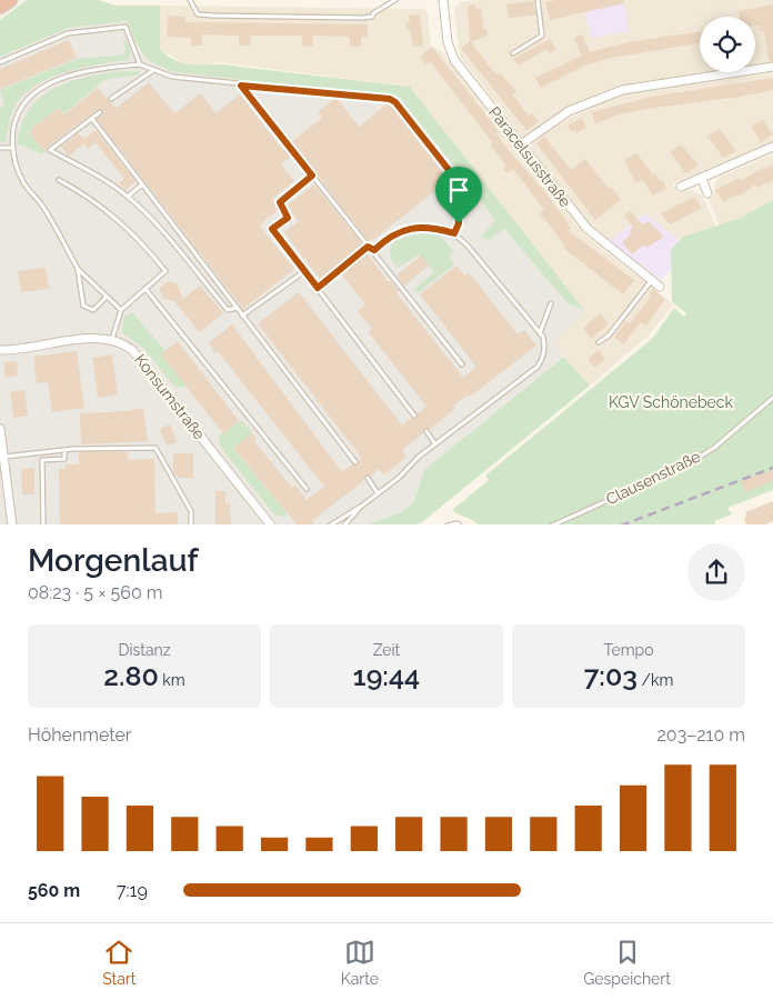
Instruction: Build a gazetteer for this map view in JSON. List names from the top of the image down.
{
  "streets": {
    "street": ["Paracelsusstraße", "Konsumstraße"],
    "lane": ["Clausenstraße"]
  },
  "parks": ["KGV Schönebeck"],
  "page": {
    "heading": ["Morgenlauf", "08:23 · 5 × 560 m"],
    "stats": [
      ["Distanz", "2.80 km"],
      ["Zeit", "19:44"],
      ["Tempo", "7:03 /km"]
    ],
    "chart": ["Höhenmeter", "203–210 m"],
    "list": [
      {
        "name": "560 m",
        "note": "7:19"
      }
    ],
    "tabs": ["Start", "Karte", "Gespeichert"]
  }
}
